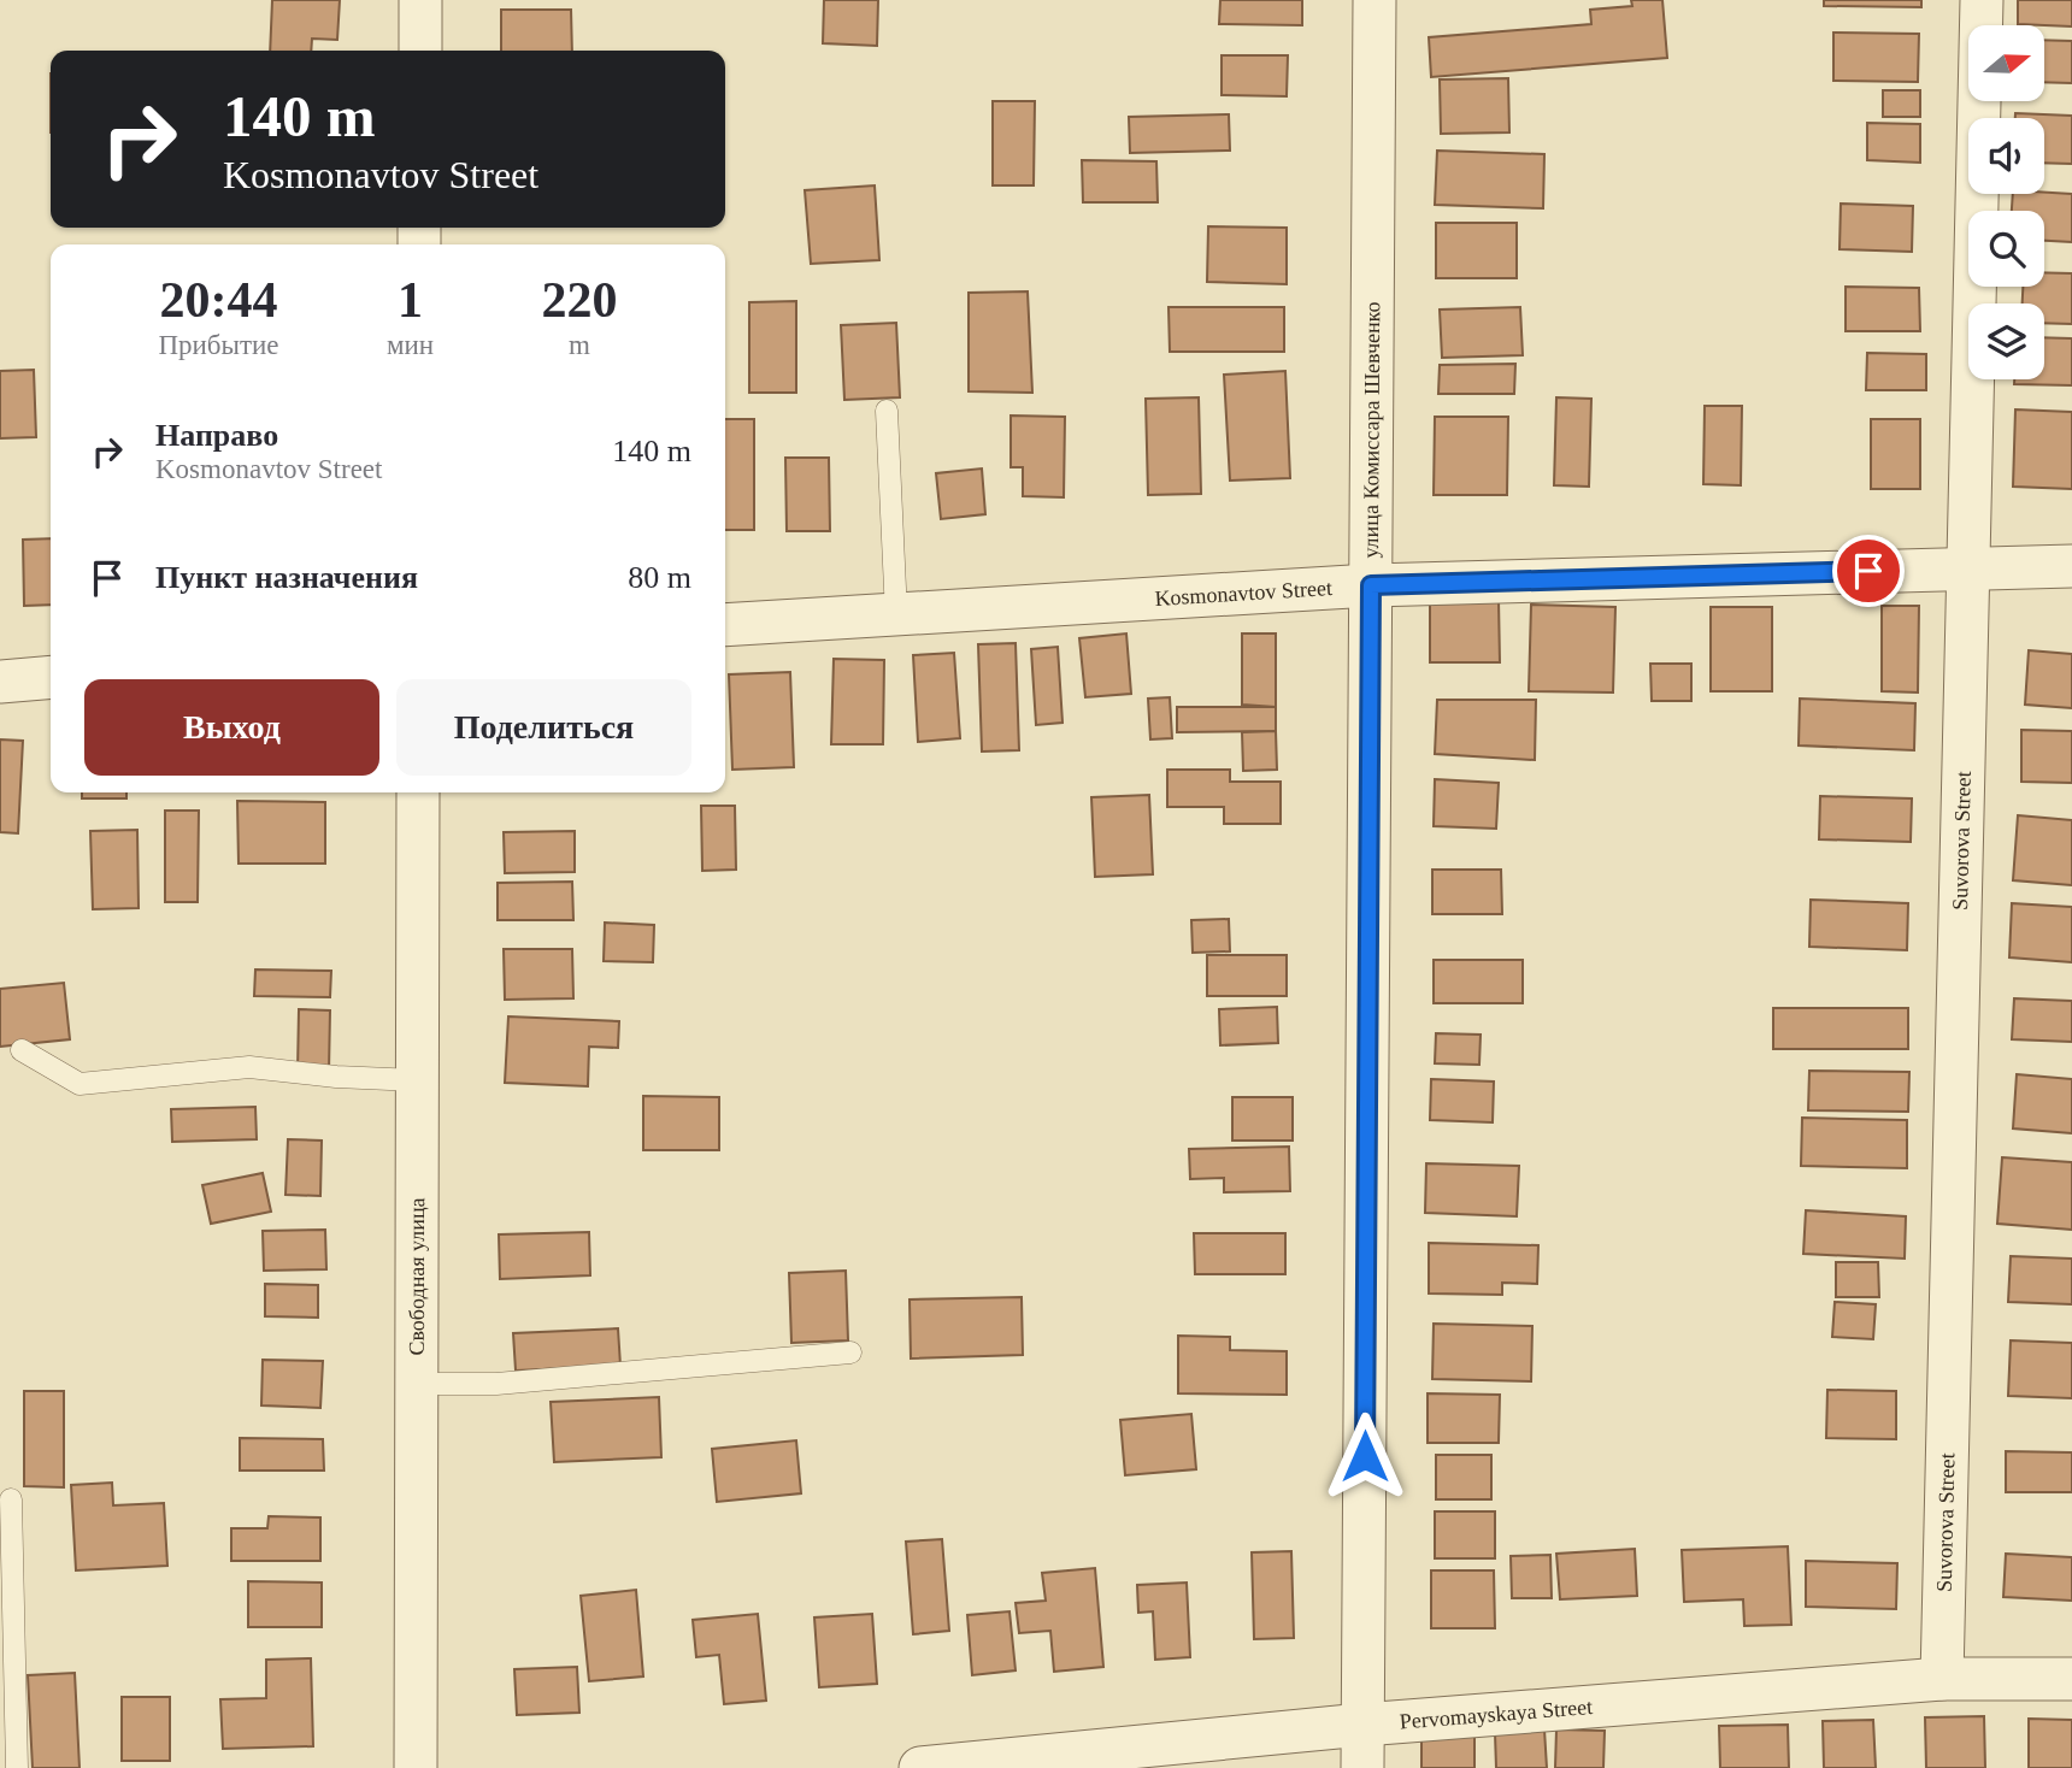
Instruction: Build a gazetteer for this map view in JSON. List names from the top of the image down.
{
  "streets": {
    "street": [
      "улица Комиссара Шевченко",
      "Kosmonavtov Street",
      "Suvorova Street",
      "Свободная улица",
      "Pervomayskaya Street"
    ]
  },
  "crossings": [
    ["улица Комиссара Шевченко", "Kosmonavtov Street"],
    ["улица Комиссара Шевченко", "Pervomayskaya Street"],
    ["Kosmonavtov Street", "Suvorova Street"],
    ["Suvorova Street", "Pervomayskaya Street"]
  ],
  "north": "right",
  "page": {
    "turn": ["140 m", "Kosmonavtov Street"],
    "eta": [
      "20:44",
      "Прибытие",
      "1",
      "мин",
      "220",
      "m"
    ],
    "list": [
      {
        "name": "Направо",
        "note": "Kosmonavtov Street",
        "value": "140 m"
      },
      {
        "name": "Пункт назначения",
        "value": "80 m"
      }
    ],
    "buttons": ["Выход", "Поделиться"]
  }
}
